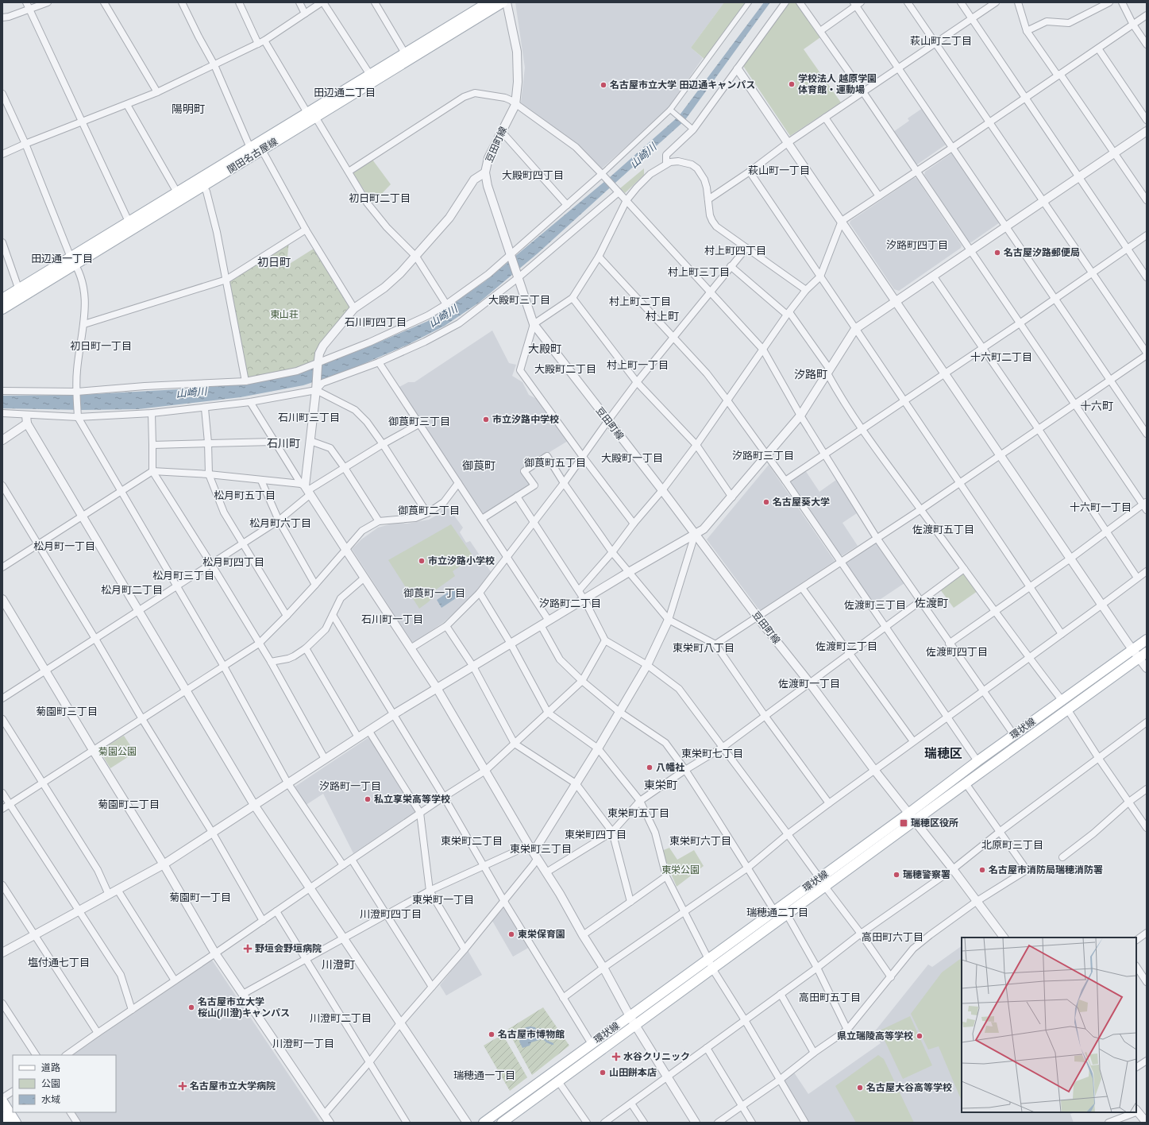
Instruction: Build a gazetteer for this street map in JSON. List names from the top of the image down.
{
  "streets": {
    "main road": ["関田名古屋線", "環状線"],
    "street": ["豆田町線"]
  },
  "crossings": [
    ["豆田町線", "環状線"]
  ],
  "districts": [
    "萩山町二丁目",
    "田辺通二丁目",
    "陽明町",
    "萩山町一丁目",
    "大殿町四丁目",
    "初日町二丁目",
    "汐路町四丁目",
    "村上町四丁目",
    "田辺通一丁目",
    "初日町",
    "村上町三丁目",
    "大殿町三丁目",
    "村上町二丁目",
    "村上町",
    "石川町四丁目",
    "初日町一丁目",
    "大殿町",
    "十六町二丁目",
    "村上町一丁目",
    "大殿町二丁目",
    "汐路町",
    "十六町",
    "石川町三丁目",
    "御莨町三丁目",
    "石川町",
    "汐路町三丁目",
    "大殿町一丁目",
    "御莨町五丁目",
    "御莨町",
    "松月町五丁目",
    "十六町一丁目",
    "御莨町二丁目",
    "松月町六丁目",
    "佐渡町五丁目",
    "松月町一丁目",
    "松月町四丁目",
    "松月町三丁目",
    "松月町二丁目",
    "御莨町一丁目",
    "汐路町二丁目",
    "佐渡町",
    "佐渡町三丁目",
    "石川町一丁目",
    "佐渡町二丁目",
    "東栄町八丁目",
    "佐渡町四丁目",
    "佐渡町一丁目",
    "菊園町三丁目",
    "東栄町七丁目",
    "瑞穂区",
    "東栄町",
    "汐路町一丁目",
    "菊園町二丁目",
    "東栄町五丁目",
    "東栄町四丁目",
    "東栄町二丁目",
    "東栄町六丁目",
    "北原町三丁目",
    "東栄町三丁目",
    "菊園町一丁目",
    "東栄町一丁目",
    "瑞穂通二丁目",
    "川澄町四丁目",
    "高田町六丁目",
    "塩付通七丁目",
    "川澄町",
    "高田町五丁目",
    "川澄町二丁目",
    "川澄町一丁目",
    "瑞穂通一丁目"
  ],
  "water": ["山崎川"],
  "parks": ["東山荘", "菊園公園", "東栄公園"],
  "places": {
    "other": [
      "学校法人 越原学園 体育館・運動場",
      "名古屋市立大学 田辺通キャンパス",
      "名古屋汐路郵便局",
      "市立汐路中学校",
      "名古屋葵大学",
      "市立汐路小学校",
      "八幡社",
      "私立享栄高等学校",
      "名古屋市消防局瑞穂消防署",
      "瑞穂警察署",
      "東栄保育園",
      "名古屋市立大学 桜山(川澄)キャンパス",
      "名古屋市博物館",
      "県立瑞陵高等学校",
      "山田餅本店",
      "名古屋大谷高等学校"
    ],
    "transit": ["瑞穂区役所"],
    "health": ["野垣会野垣病院", "水谷クリニック", "名古屋市立大学病院"]
  },
  "legend": ["道路", "公園", "水域"]
}
